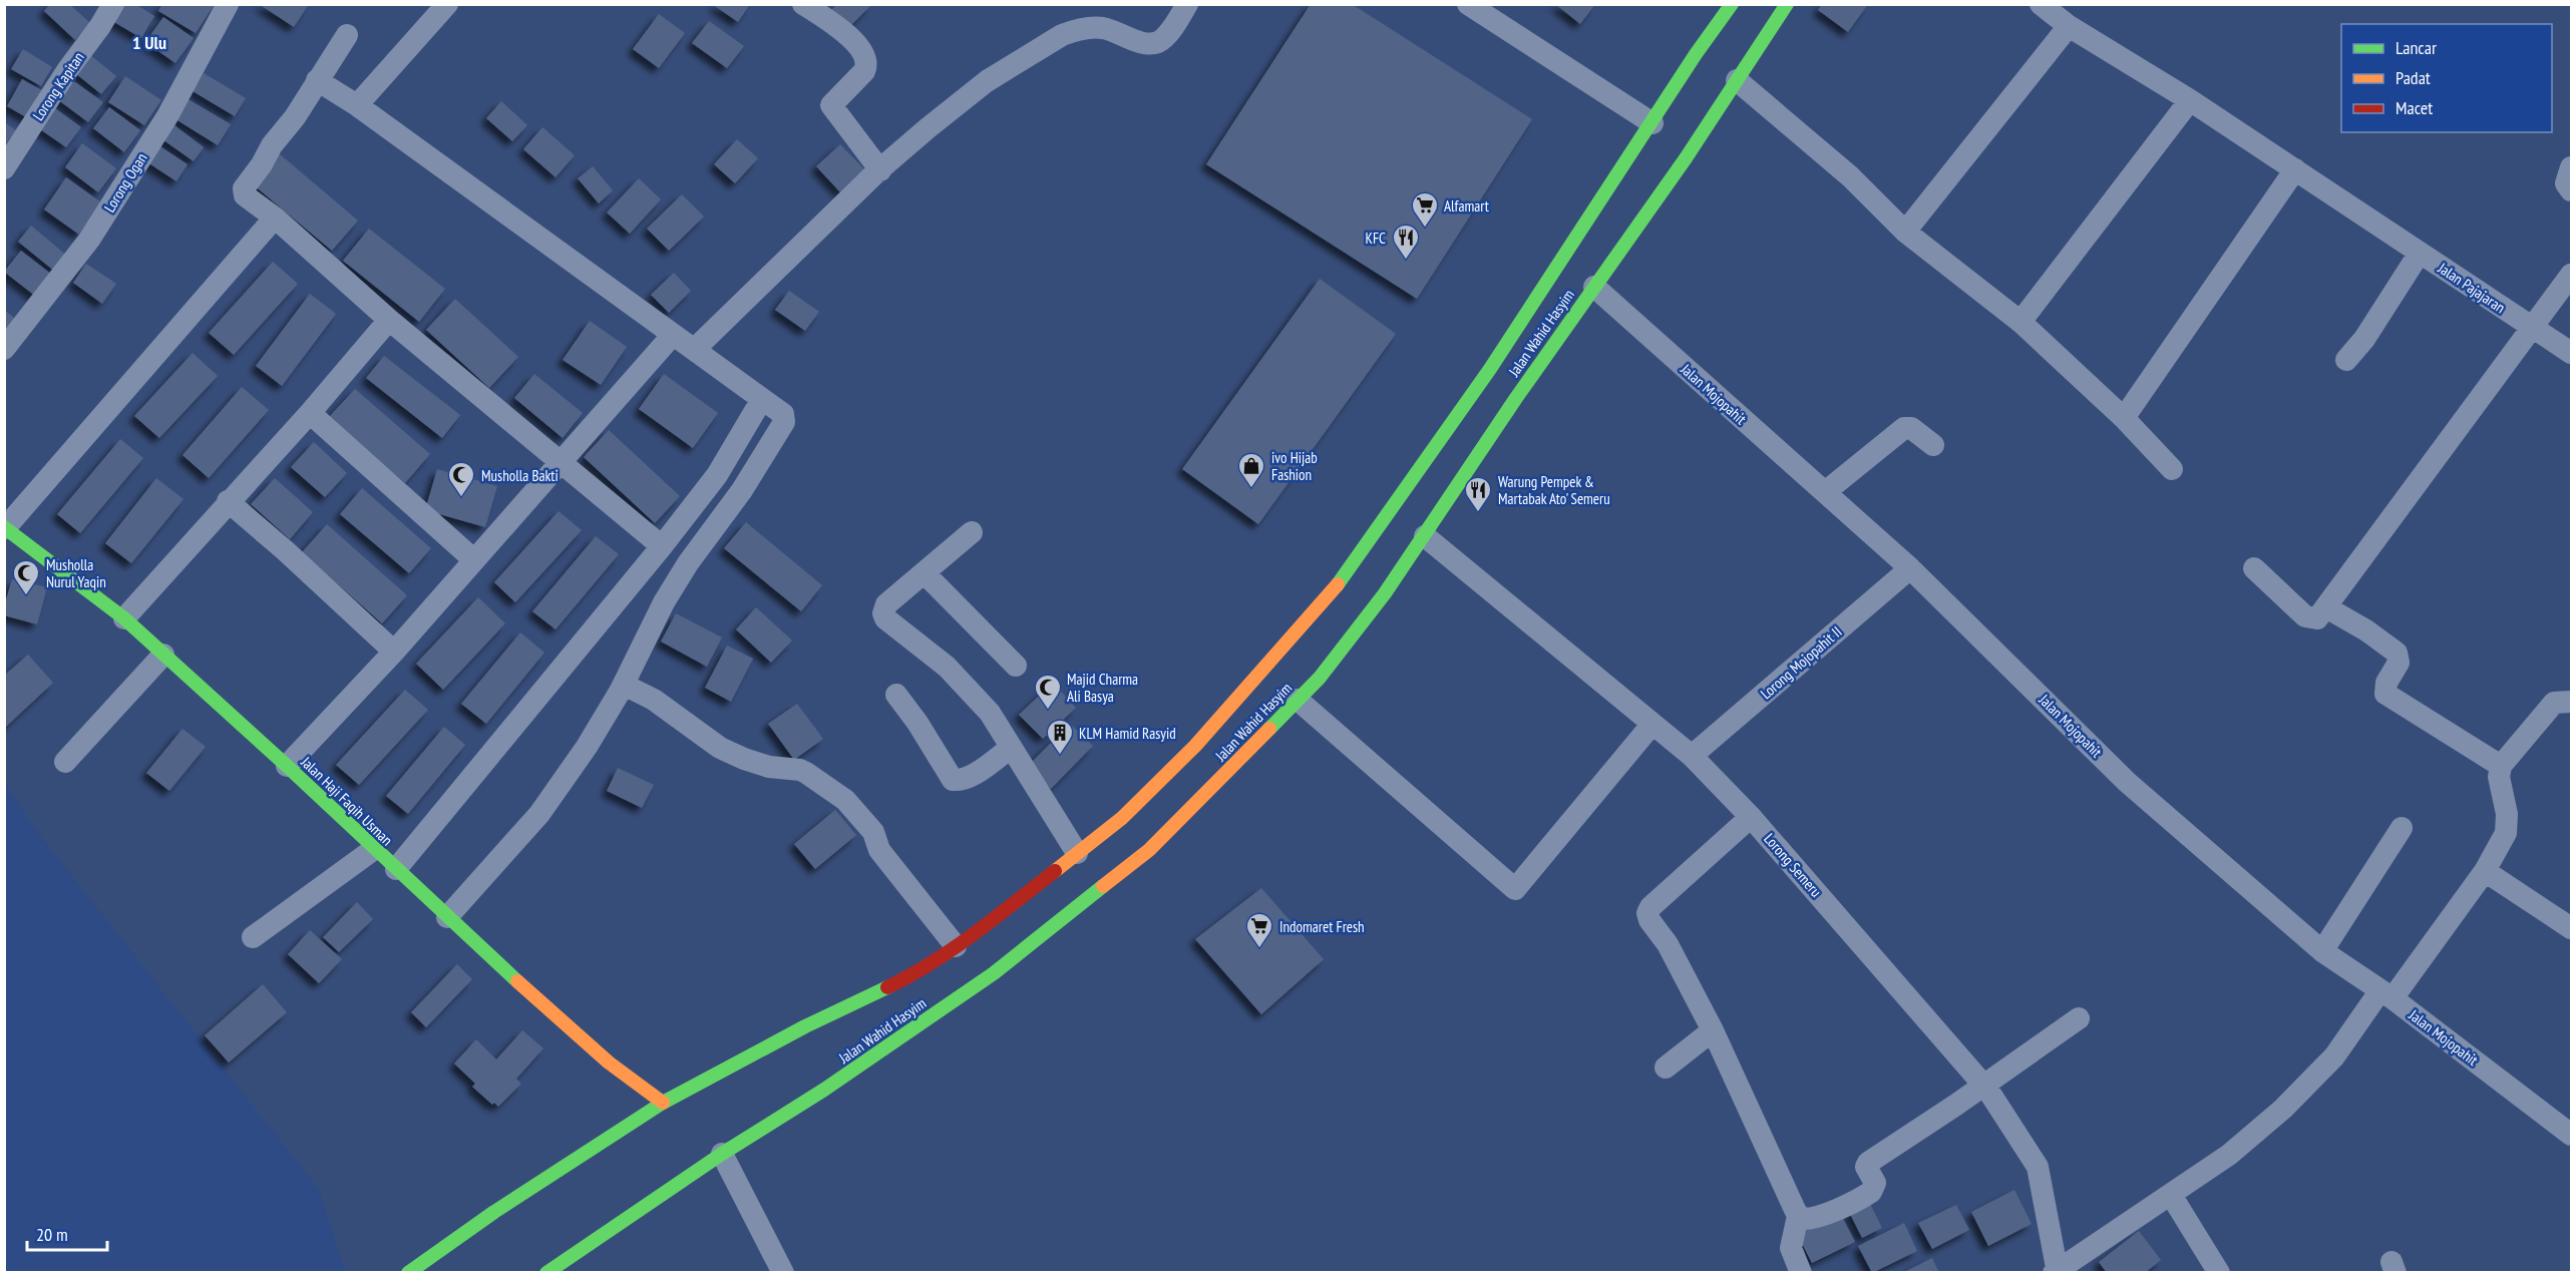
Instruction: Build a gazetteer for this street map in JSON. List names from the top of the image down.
{
  "streets": {
    "main road": ["Jalan Wahid Hasyim", "Jalan Haji Faqih Usman"],
    "street": [
      "Lorong Kapitan",
      "Lorong Ogan",
      "Jalan Pajajaran",
      "Jalan Mojopahit",
      "Lorong Mojopahit II",
      "Lorong Semeru"
    ]
  },
  "crossings": [
    ["Jalan Wahid Hasyim", "Jalan Mojopahit"],
    ["Jalan Wahid Hasyim", "Jalan Haji Faqih Usman"],
    ["Jalan Wahid Hasyim", "Lorong Semeru"],
    ["Jalan Mojopahit", "Lorong Mojopahit II"],
    ["Lorong Mojopahit II", "Lorong Semeru"]
  ],
  "districts": ["1 Ulu"],
  "places": {
    "supermarket": ["Alfamart", "Indomaret Fresh"],
    "restaurant": ["KFC", "Warung Pempek & Martabak Ato' Semeru"],
    "shop": ["ivo Hijab Fashion"],
    "mosque": ["Musholla Bakti", "Musholla Nurul Yaqin", "Majid Charma Ali Basya"],
    "building": ["KLM Hamid Rasyid"]
  },
  "legend": ["Lancar", "Padat", "Macet"],
  "scale_bar": "20 m"
}
